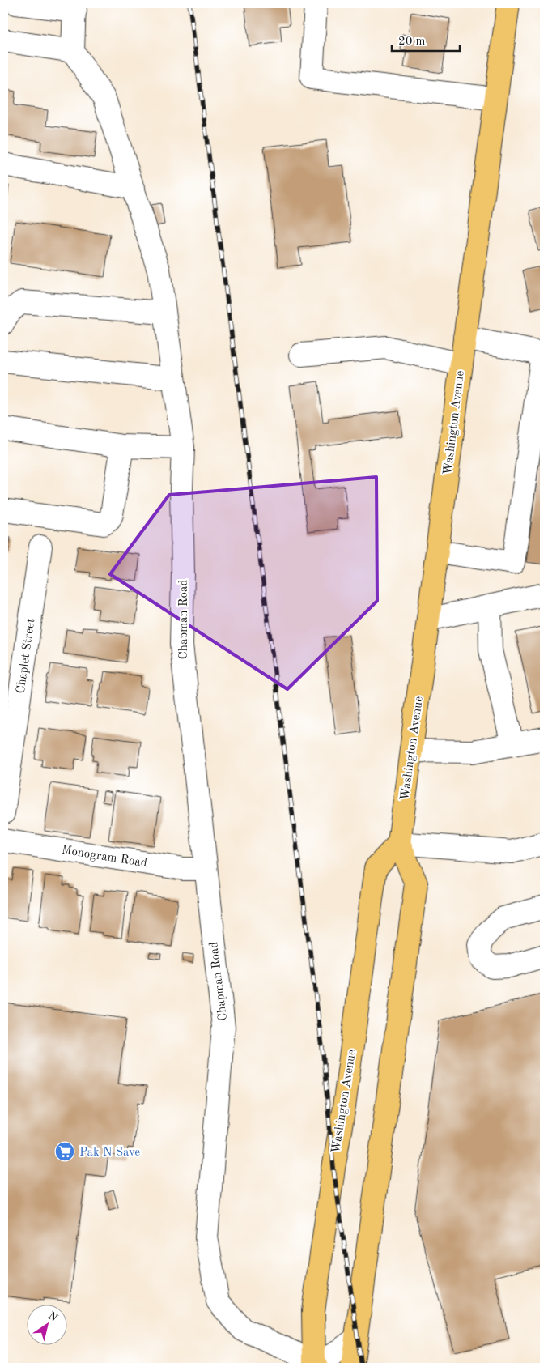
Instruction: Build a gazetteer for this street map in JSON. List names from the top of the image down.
{
  "streets": {
    "main road": ["Washington Avenue"],
    "street": ["Chapman Road", "Chaplet Street", "Monogram Road"]
  },
  "crossings": [
    ["Washington Avenue", "Chapman Road"],
    ["Chapman Road", "Monogram Road"]
  ],
  "places": {
    "supermarket": ["Pak N Save"]
  },
  "scale_bar": "20 m",
  "north": "top right"
}
